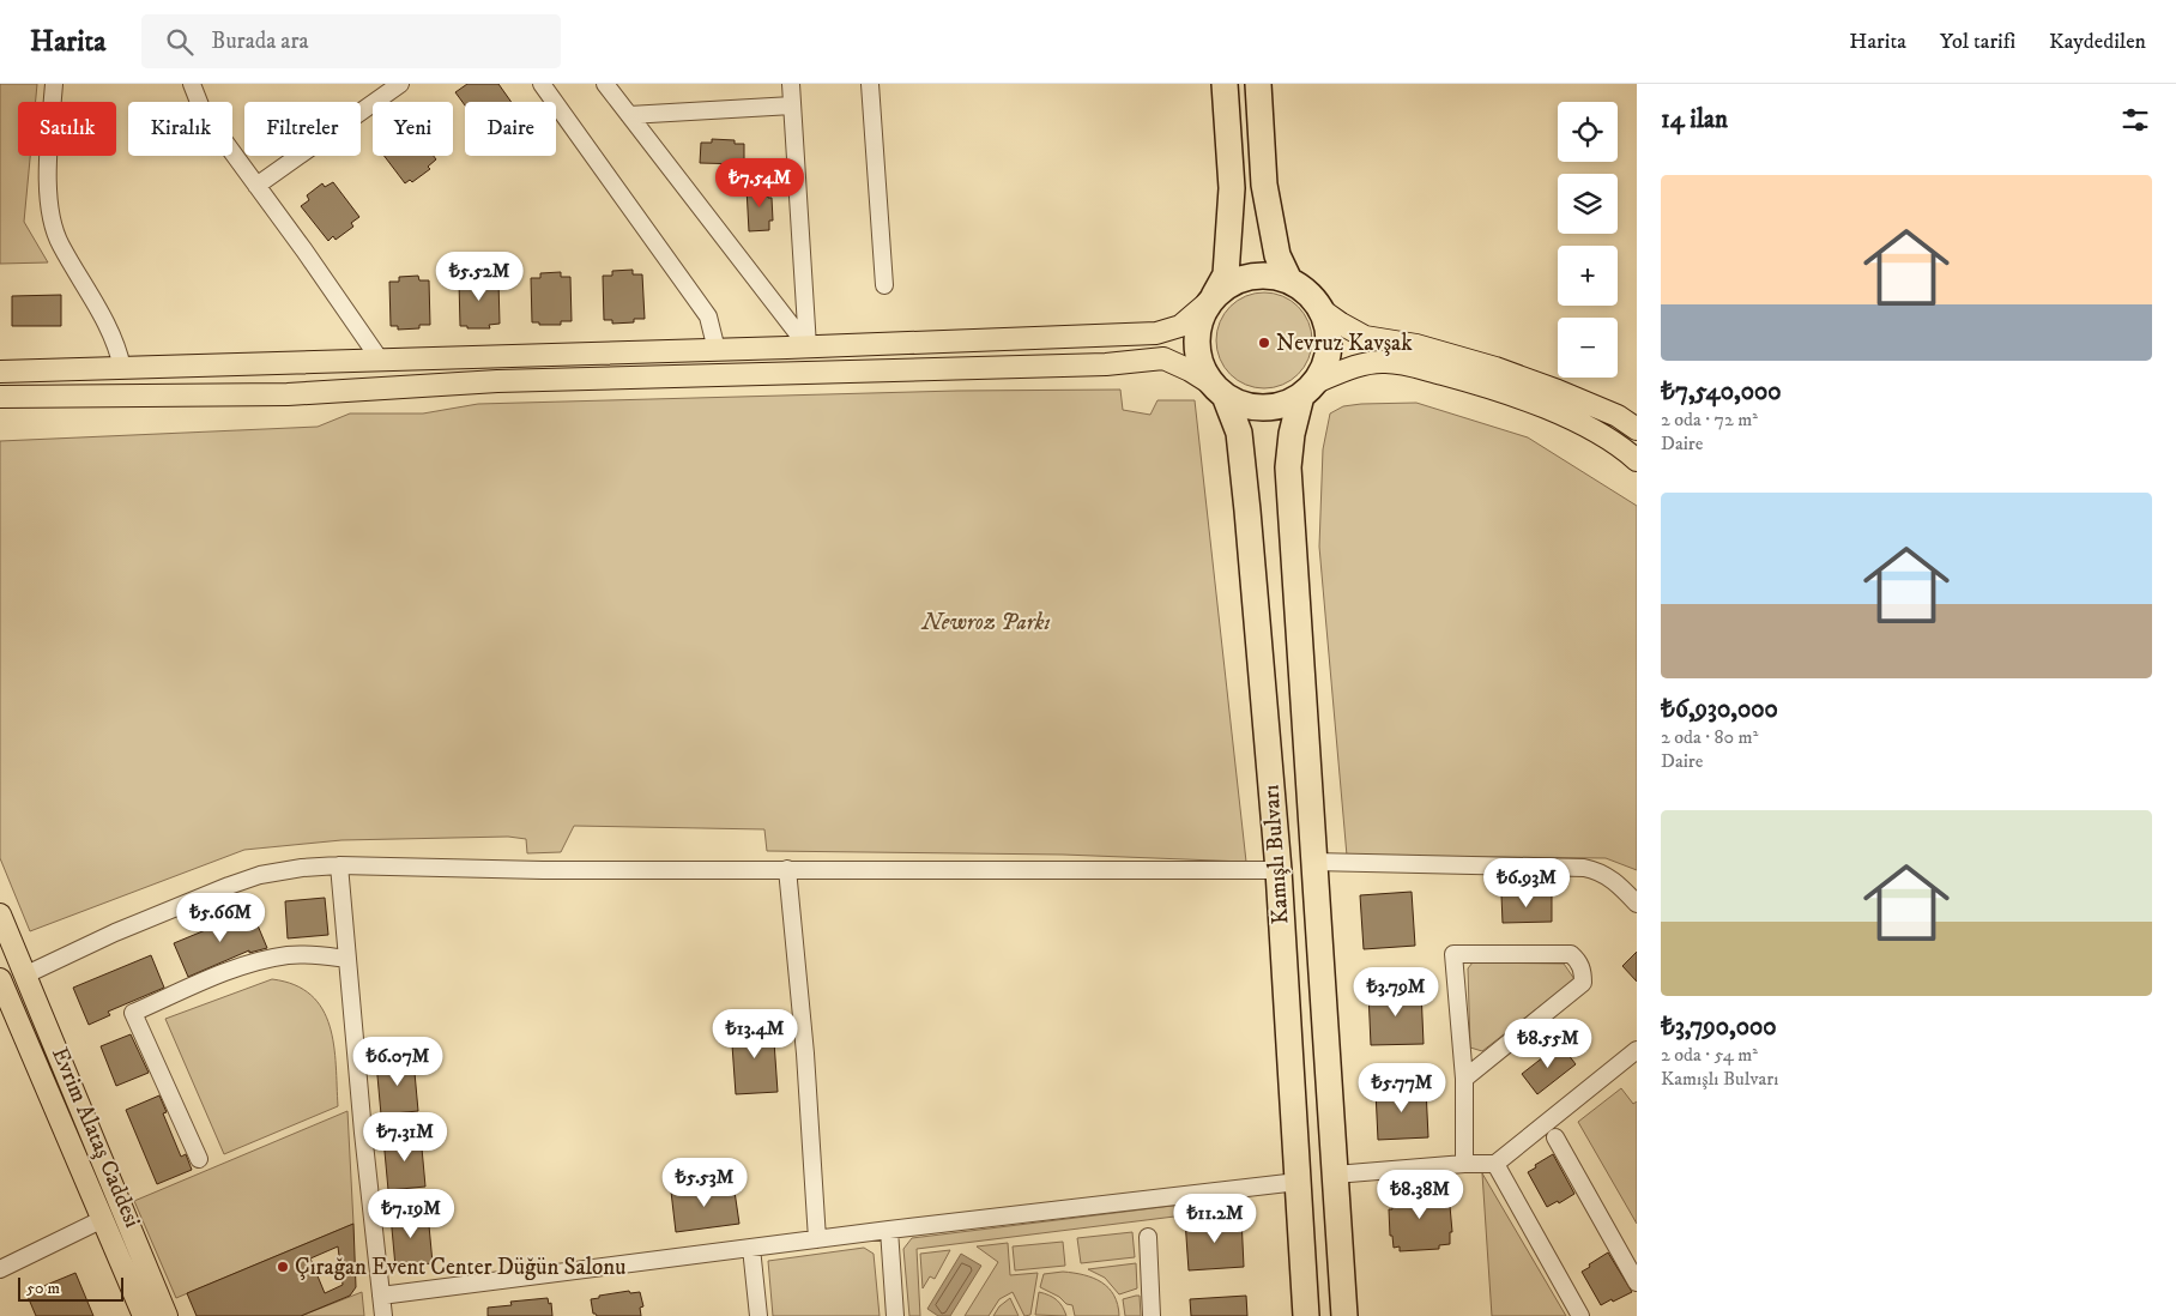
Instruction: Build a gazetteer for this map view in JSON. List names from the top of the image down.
{
  "streets": {
    "highway": ["Kamışlı Bulvarı"],
    "main road": ["Evrim Alataş Caddesi"]
  },
  "parks": ["Newroz Parkı"],
  "places": ["Nevruz Kavşak", "Çırağan Event Center Düğün Salonu"],
  "scale_bar": "50 m",
  "page": {
    "header": "Harita",
    "search": "Burada ara",
    "nav": ["Harita", "Yol tarifi", "Kaydedilen"],
    "heading": "14 ilan",
    "map_buttons": ["+", "−"],
    "chip": [
      "Satılık",
      "Kiralık",
      "Filtreler",
      "Yeni",
      "Daire"
    ],
    "list": [
      {
        "name": "₺7,540,000",
        "note": "2 oda · 72 m² · Daire"
      },
      {
        "name": "₺6,930,000",
        "note": "2 oda · 80 m² · Daire"
      },
      {
        "name": "₺3,790,000",
        "note": "2 oda · 54 m² · Kamışlı Bulvarı"
      }
    ],
    "price": [
      "₺7.54M",
      "₺5.52M",
      "₺6.93M",
      "₺5.66M",
      "₺3.79M",
      "₺13.4M",
      "₺8.55M",
      "₺6.07M",
      "₺5.77M",
      "₺7.31M",
      "₺5.53M",
      "₺8.38M",
      "₺7.19M",
      "₺11.2M"
    ],
    "scale": "50 m"
  }
}
